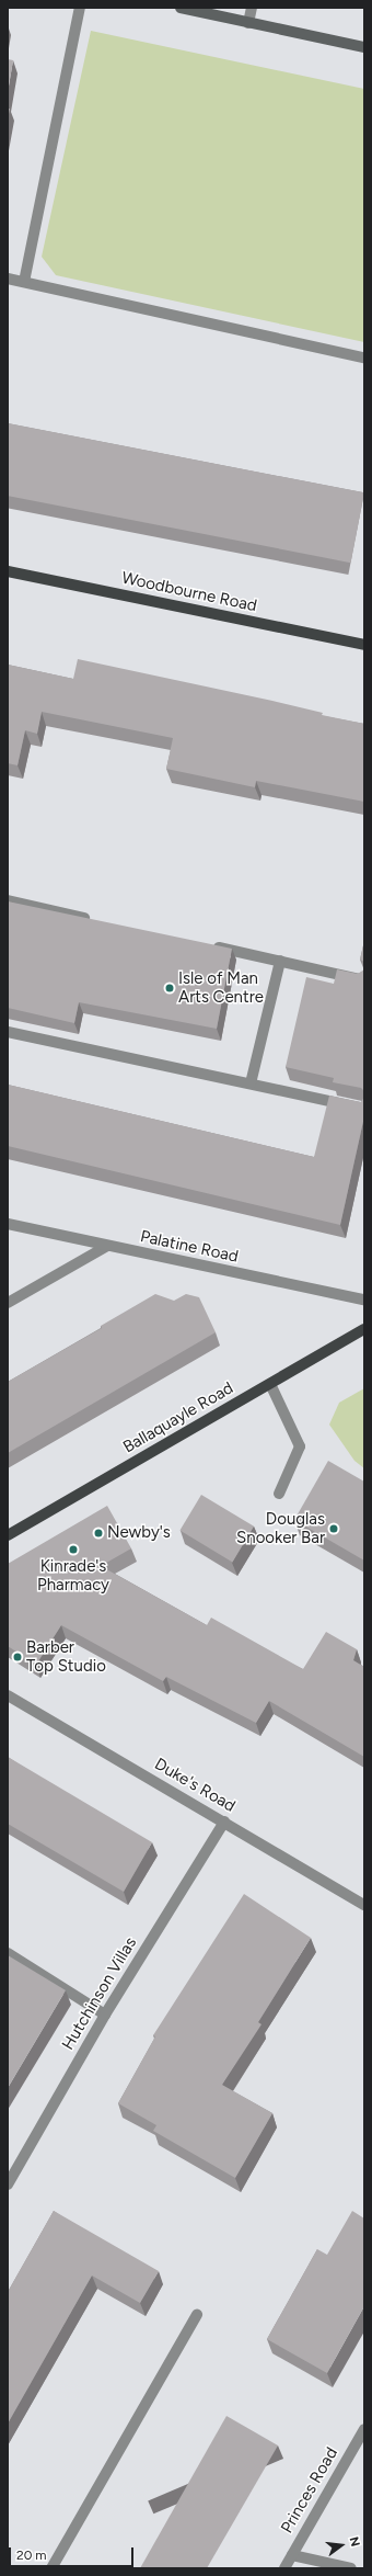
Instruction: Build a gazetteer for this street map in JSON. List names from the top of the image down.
{
  "streets": {
    "main road": ["Woodbourne Road", "Ballaquayle Road"],
    "street": [
      "Palatine Road",
      "Duke's Road",
      "Hutchinson Villas",
      "Princes Road"
    ]
  },
  "crossings": [
    ["Duke's Road", "Hutchinson Villas"]
  ],
  "places": [
    "Isle of Man Arts Centre",
    "Douglas Snooker Bar",
    "Newby's",
    "Kinrade's Pharmacy",
    "Barber Top Studio"
  ],
  "scale_bar": "20 m",
  "north": "right"
}
